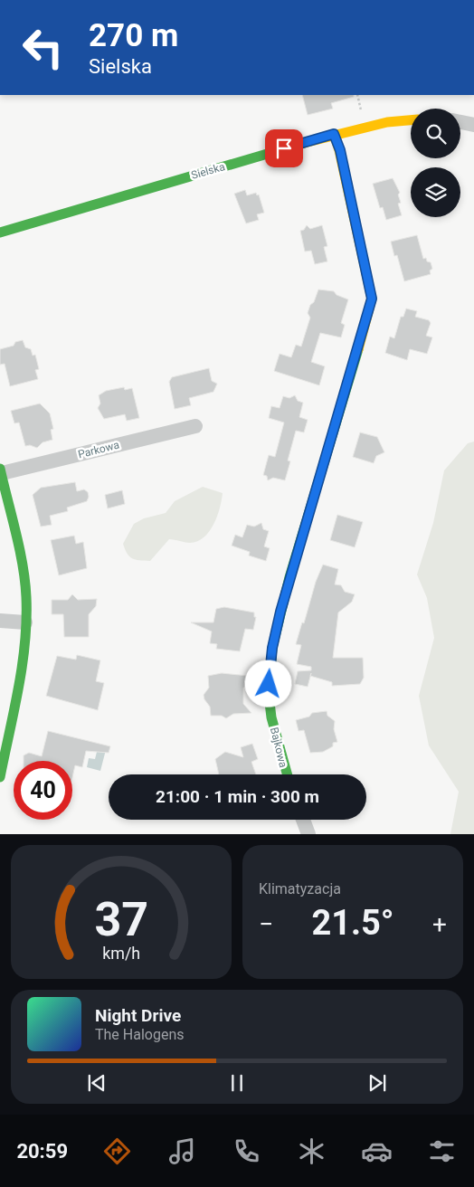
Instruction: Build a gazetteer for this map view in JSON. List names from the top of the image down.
{
  "streets": {
    "street": ["Sielska", "Parkowa", "Bajkowa"]
  },
  "crossings": [
    ["Sielska", "Bajkowa"]
  ],
  "page": {
    "turn": ["270 m", "Sielska"],
    "limit": "40",
    "trip": "21:00 · 1 min · 300 m",
    "tile": "Klimatyzacja",
    "heat": ["−", "21.5°", "+"],
    "song": ["Night Drive", "The Halogens"],
    "tabs": "20:59",
    "gauge": ["37", "km/h"]
  }
}
